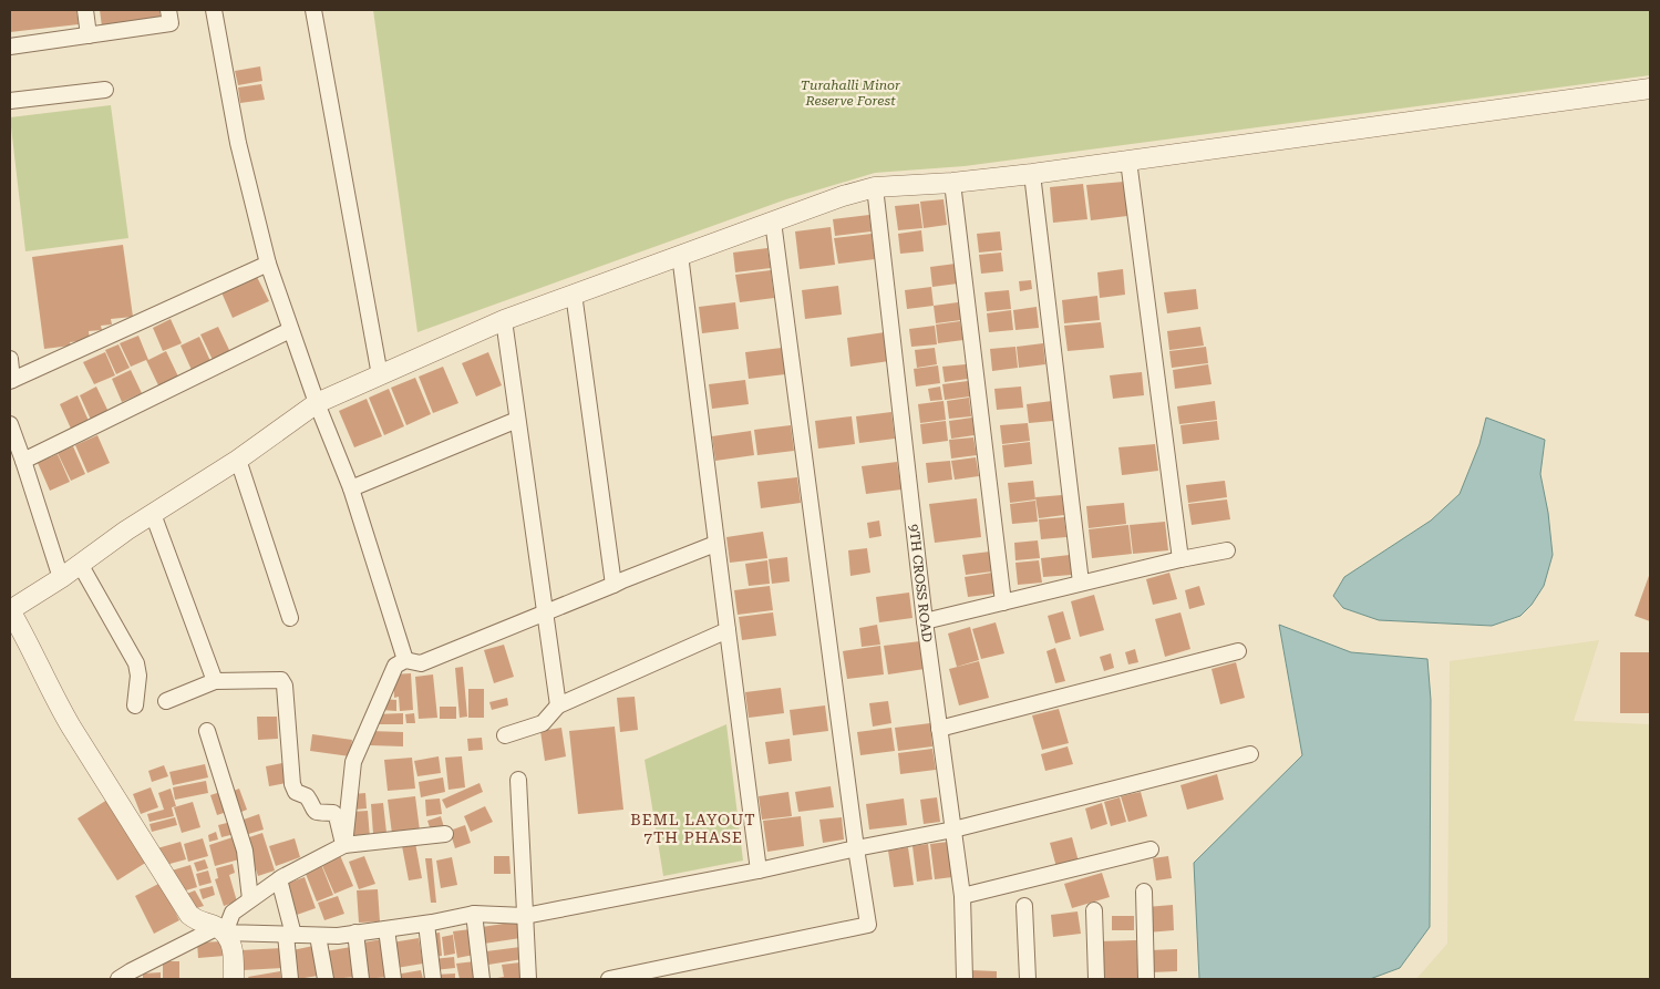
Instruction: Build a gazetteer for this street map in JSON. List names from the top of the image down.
{
  "streets": {
    "street": ["9TH CROSS ROAD"]
  },
  "districts": ["BEML LAYOUT 7TH PHASE"],
  "parks": ["Turahalli Minor Reserve Forest"]
}
